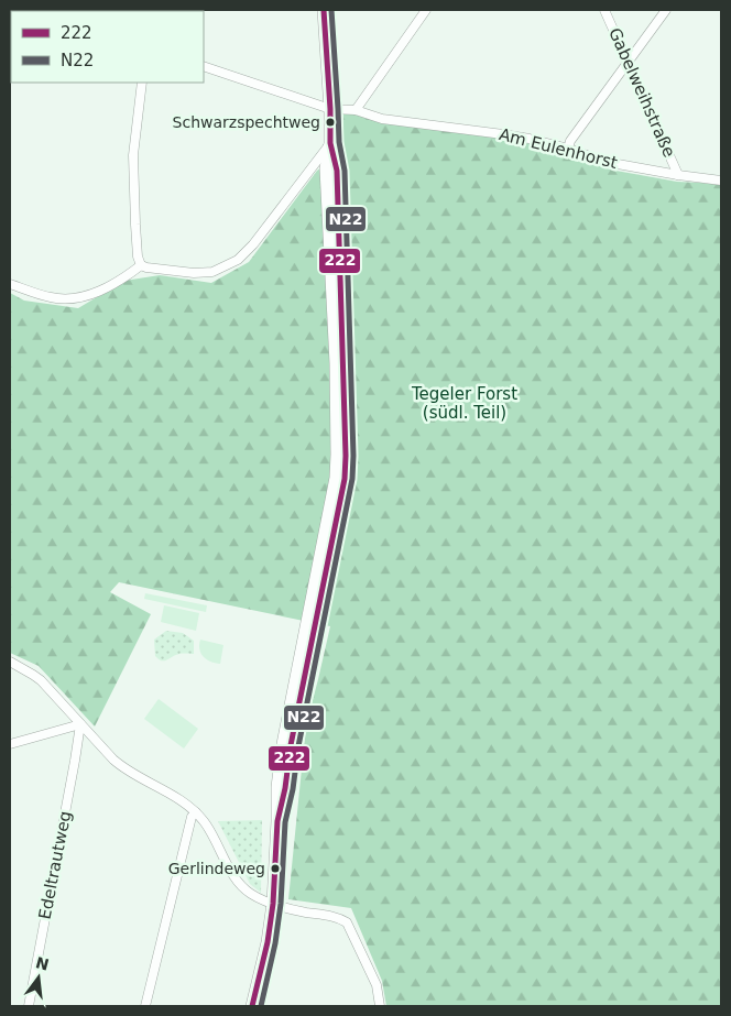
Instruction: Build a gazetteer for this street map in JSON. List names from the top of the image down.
{
  "streets": {
    "street": ["Gabelweihstraße", "Am Eulenhorst", "Edeltrautweg"]
  },
  "crossings": [
    ["Gabelweihstraße", "Am Eulenhorst"]
  ],
  "parks": ["Tegeler Forst (südl. Teil)"],
  "places": ["Schwarzspechtweg", "Gerlindeweg"],
  "lines": ["transit line 222", "transit line N22"],
  "legend": ["222", "N22"],
  "north": "top"
}
